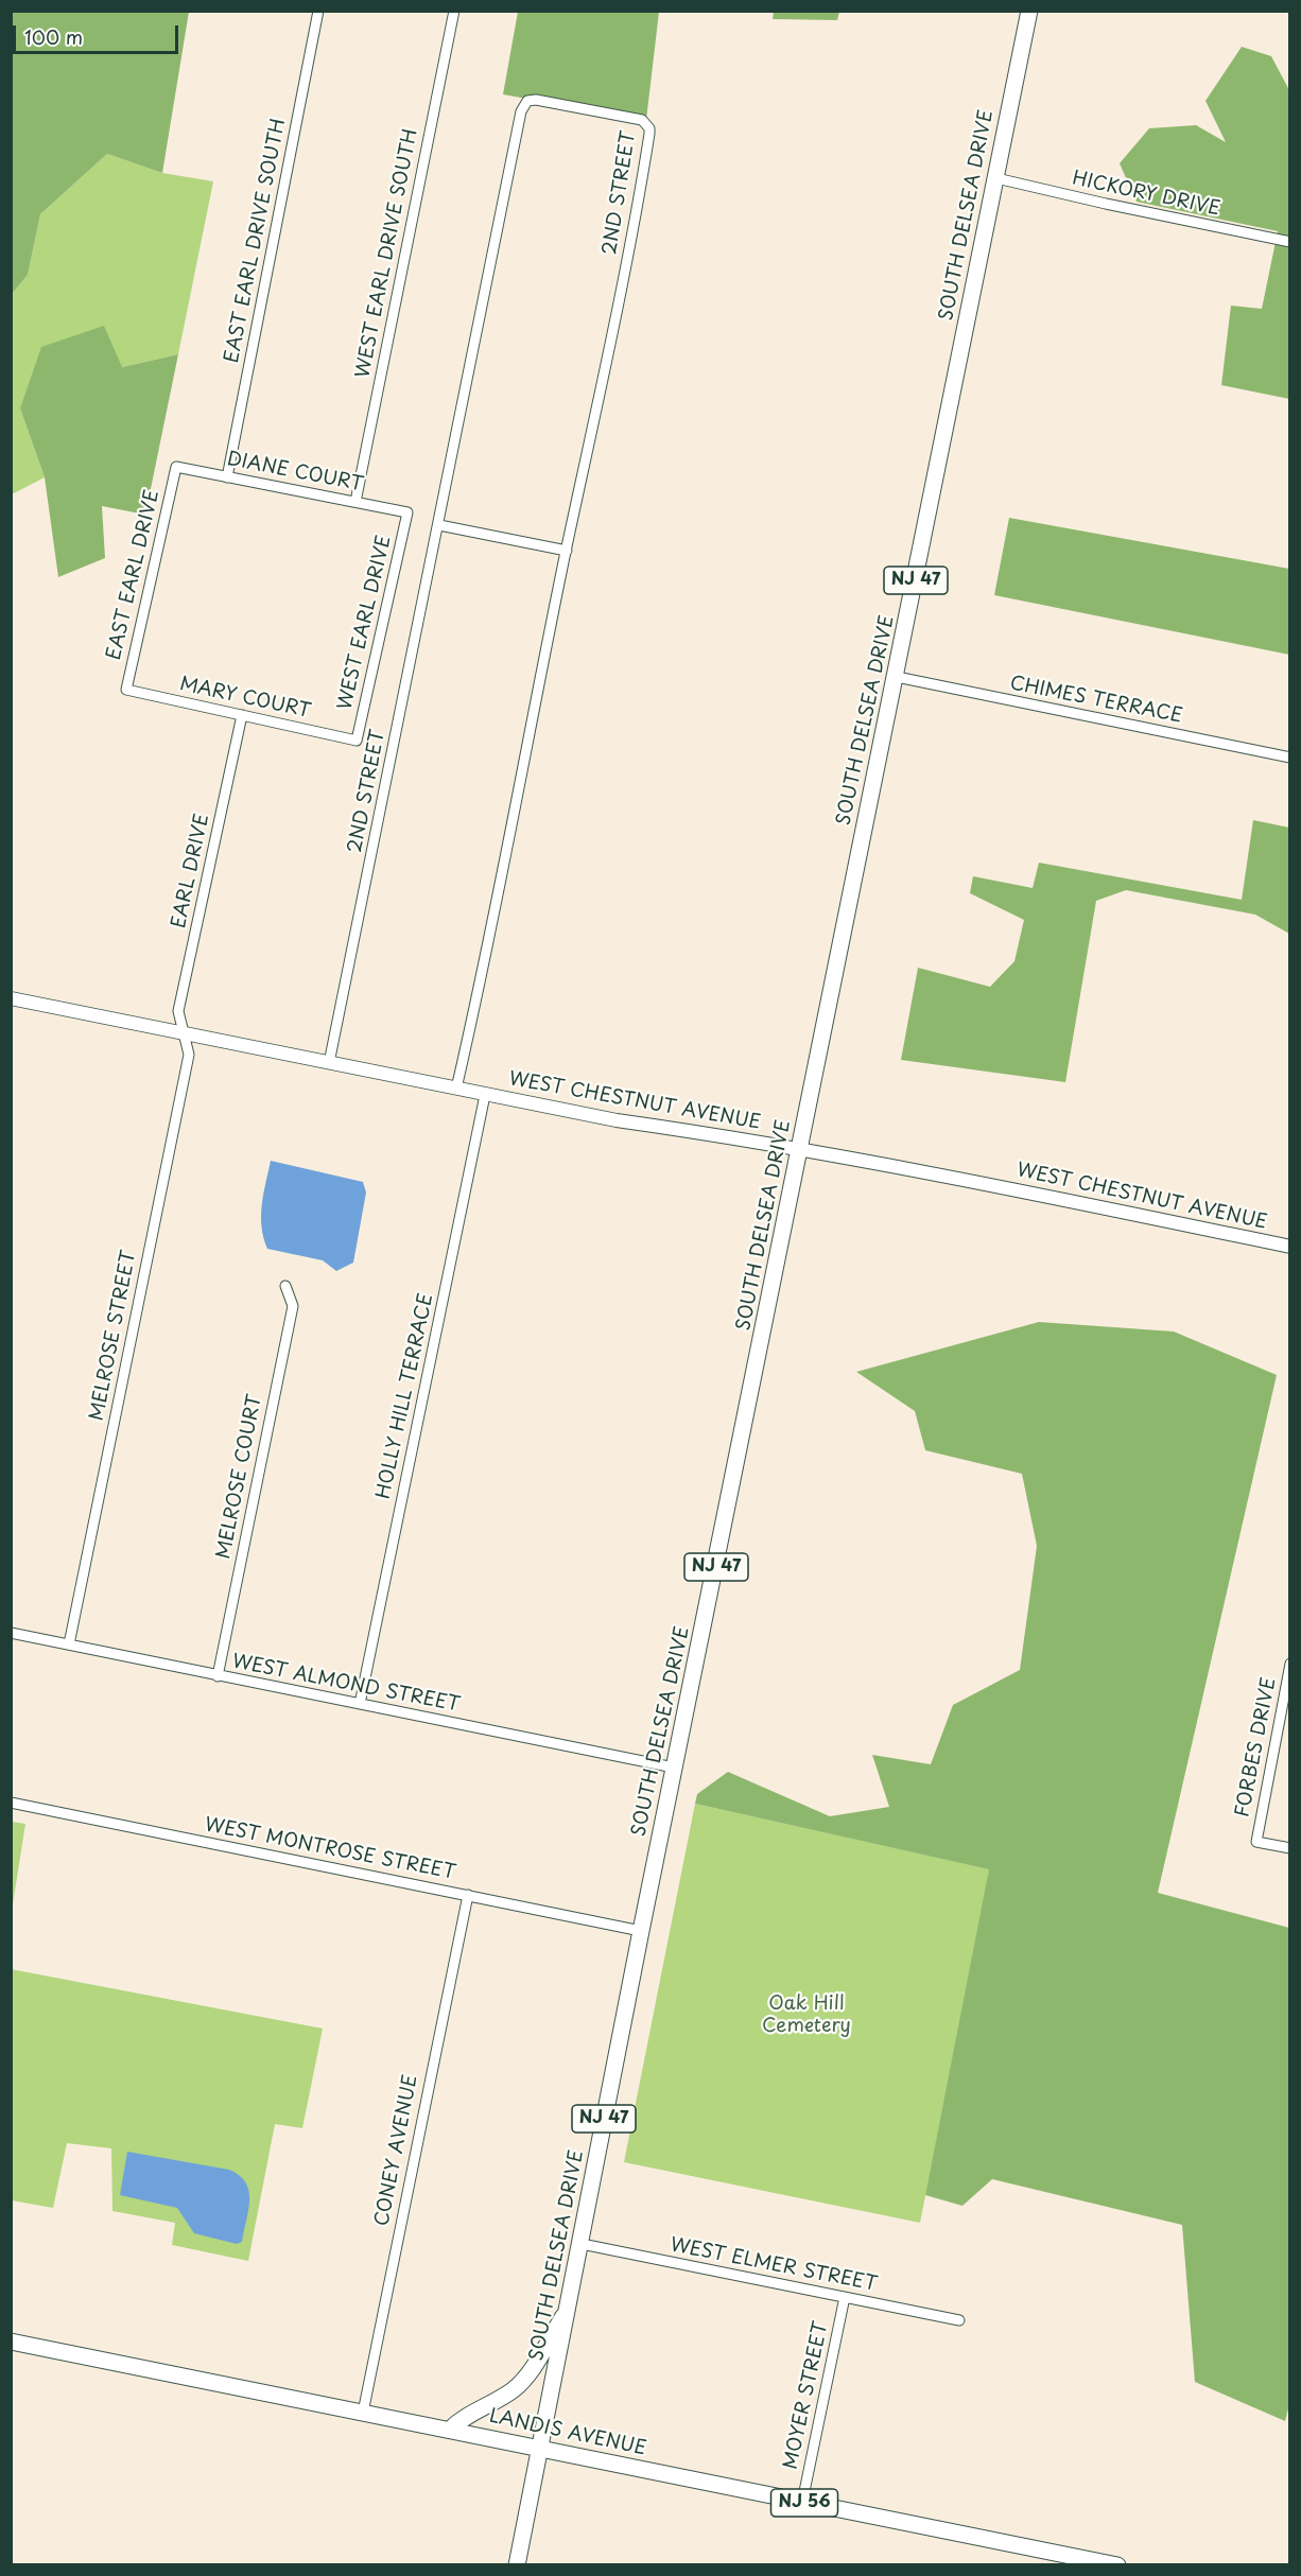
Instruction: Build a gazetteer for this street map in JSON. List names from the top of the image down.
{
  "streets": {
    "main road": [
      "SOUTH DELSEA DRIVE",
      "NJ 47",
      "LANDIS AVENUE",
      "NJ 56"
    ],
    "street": [
      "2ND STREET",
      "HICKORY DRIVE",
      "EAST EARL DRIVE SOUTH",
      "WEST EARL DRIVE SOUTH",
      "DIANE COURT",
      "EAST EARL DRIVE",
      "WEST EARL DRIVE",
      "MARY COURT",
      "CHIMES TERRACE",
      "EARL DRIVE",
      "WEST CHESTNUT AVENUE",
      "MELROSE STREET",
      "HOLLY HILL TERRACE",
      "MELROSE COURT",
      "WEST ALMOND STREET",
      "FORBES DRIVE",
      "WEST MONTROSE STREET",
      "CONEY AVENUE",
      "WEST ELMER STREET",
      "MOYER STREET"
    ]
  },
  "crossings": [
    ["2ND STREET", "WEST CHESTNUT AVENUE"],
    ["HICKORY DRIVE", "SOUTH DELSEA DRIVE"],
    ["SOUTH DELSEA DRIVE", "NJ 47"],
    ["SOUTH DELSEA DRIVE", "CHIMES TERRACE"],
    ["SOUTH DELSEA DRIVE", "WEST CHESTNUT AVENUE"],
    ["SOUTH DELSEA DRIVE", "WEST ALMOND STREET"],
    ["SOUTH DELSEA DRIVE", "WEST MONTROSE STREET"],
    ["SOUTH DELSEA DRIVE", "WEST ELMER STREET"],
    ["SOUTH DELSEA DRIVE", "LANDIS AVENUE"],
    ["EAST EARL DRIVE SOUTH", "DIANE COURT"],
    ["WEST EARL DRIVE SOUTH", "DIANE COURT"],
    ["DIANE COURT", "EAST EARL DRIVE"],
    ["DIANE COURT", "WEST EARL DRIVE"],
    ["EAST EARL DRIVE", "MARY COURT"],
    ["NJ 47", "LANDIS AVENUE"],
    ["WEST EARL DRIVE", "MARY COURT"],
    ["MARY COURT", "EARL DRIVE"],
    ["EARL DRIVE", "WEST CHESTNUT AVENUE"],
    ["EARL DRIVE", "MELROSE STREET"],
    ["WEST CHESTNUT AVENUE", "MELROSE STREET"],
    ["WEST CHESTNUT AVENUE", "HOLLY HILL TERRACE"],
    ["MELROSE STREET", "WEST ALMOND STREET"],
    ["HOLLY HILL TERRACE", "WEST ALMOND STREET"],
    ["MELROSE COURT", "WEST ALMOND STREET"],
    ["WEST MONTROSE STREET", "CONEY AVENUE"],
    ["CONEY AVENUE", "LANDIS AVENUE"],
    ["WEST ELMER STREET", "MOYER STREET"],
    ["MOYER STREET", "LANDIS AVENUE"]
  ],
  "parks": ["Oak Hill Cemetery"],
  "scale_bar": "100 m"
}
